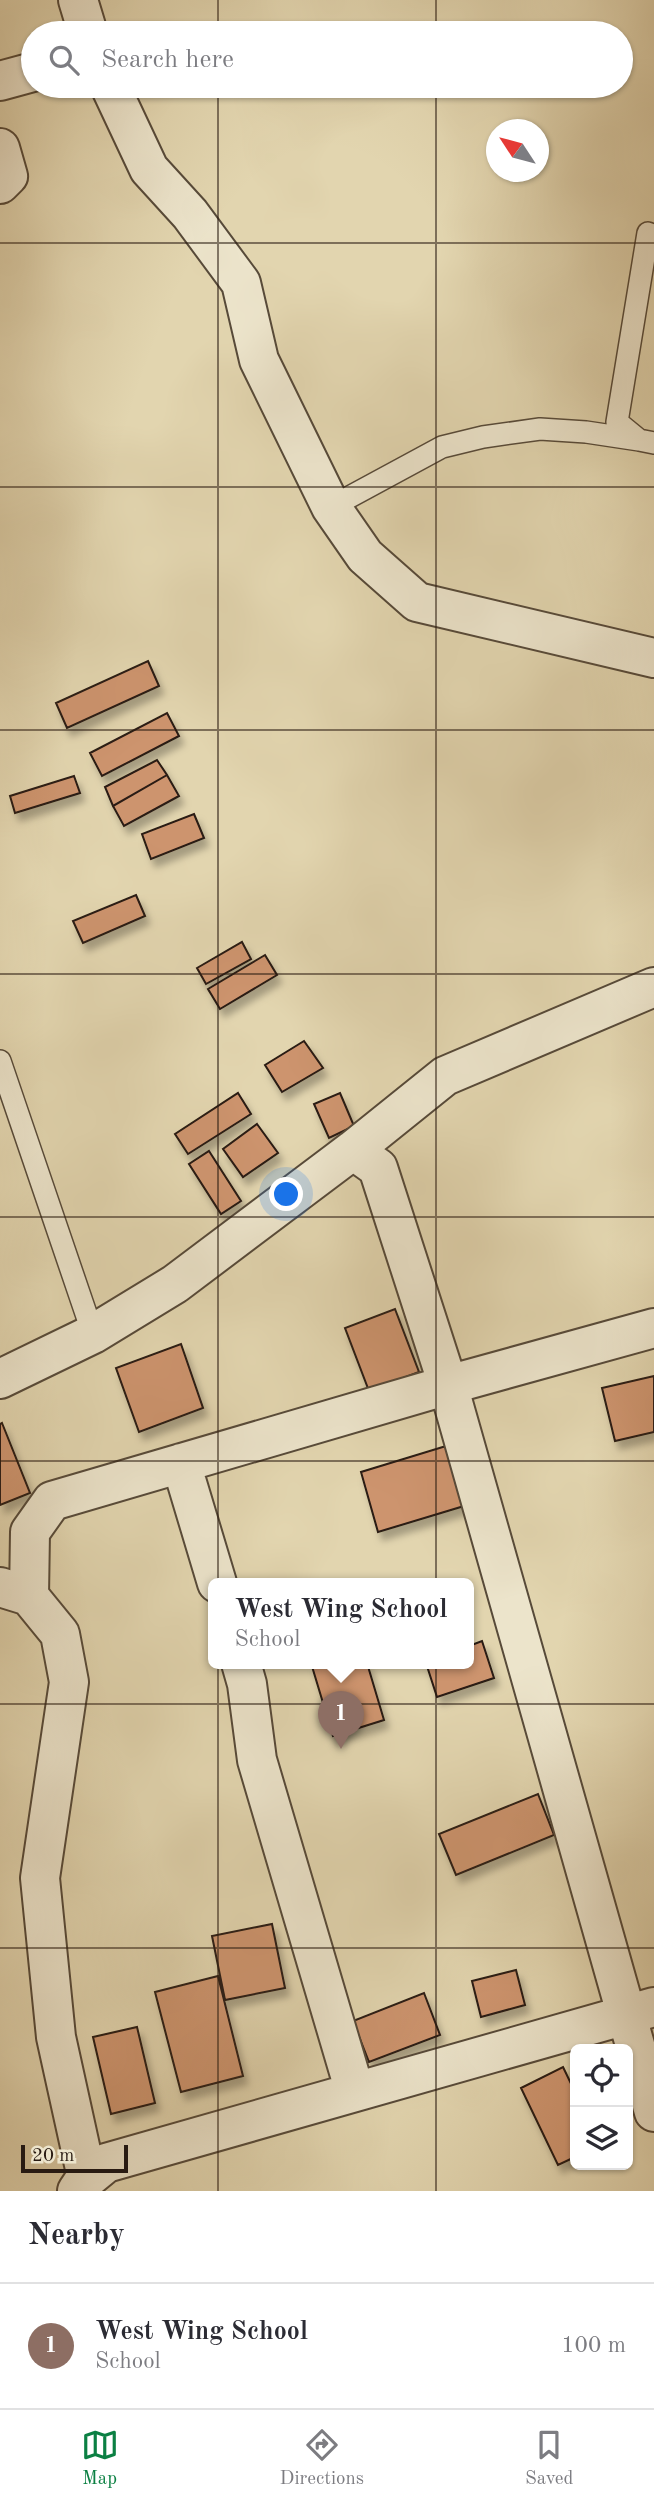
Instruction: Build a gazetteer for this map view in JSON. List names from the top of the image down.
{
  "scale_bar": "20 m",
  "north": "top left",
  "page": {
    "search": "Search here",
    "popup": ["West Wing School", "School"],
    "pins": "1",
    "scale": "20 m",
    "heading": "Nearby",
    "list": [
      {
        "mark": "1",
        "name": "West Wing School",
        "note": "School",
        "value": "100 m"
      }
    ],
    "nav": ["Map", "Directions", "Saved"]
  }
}
